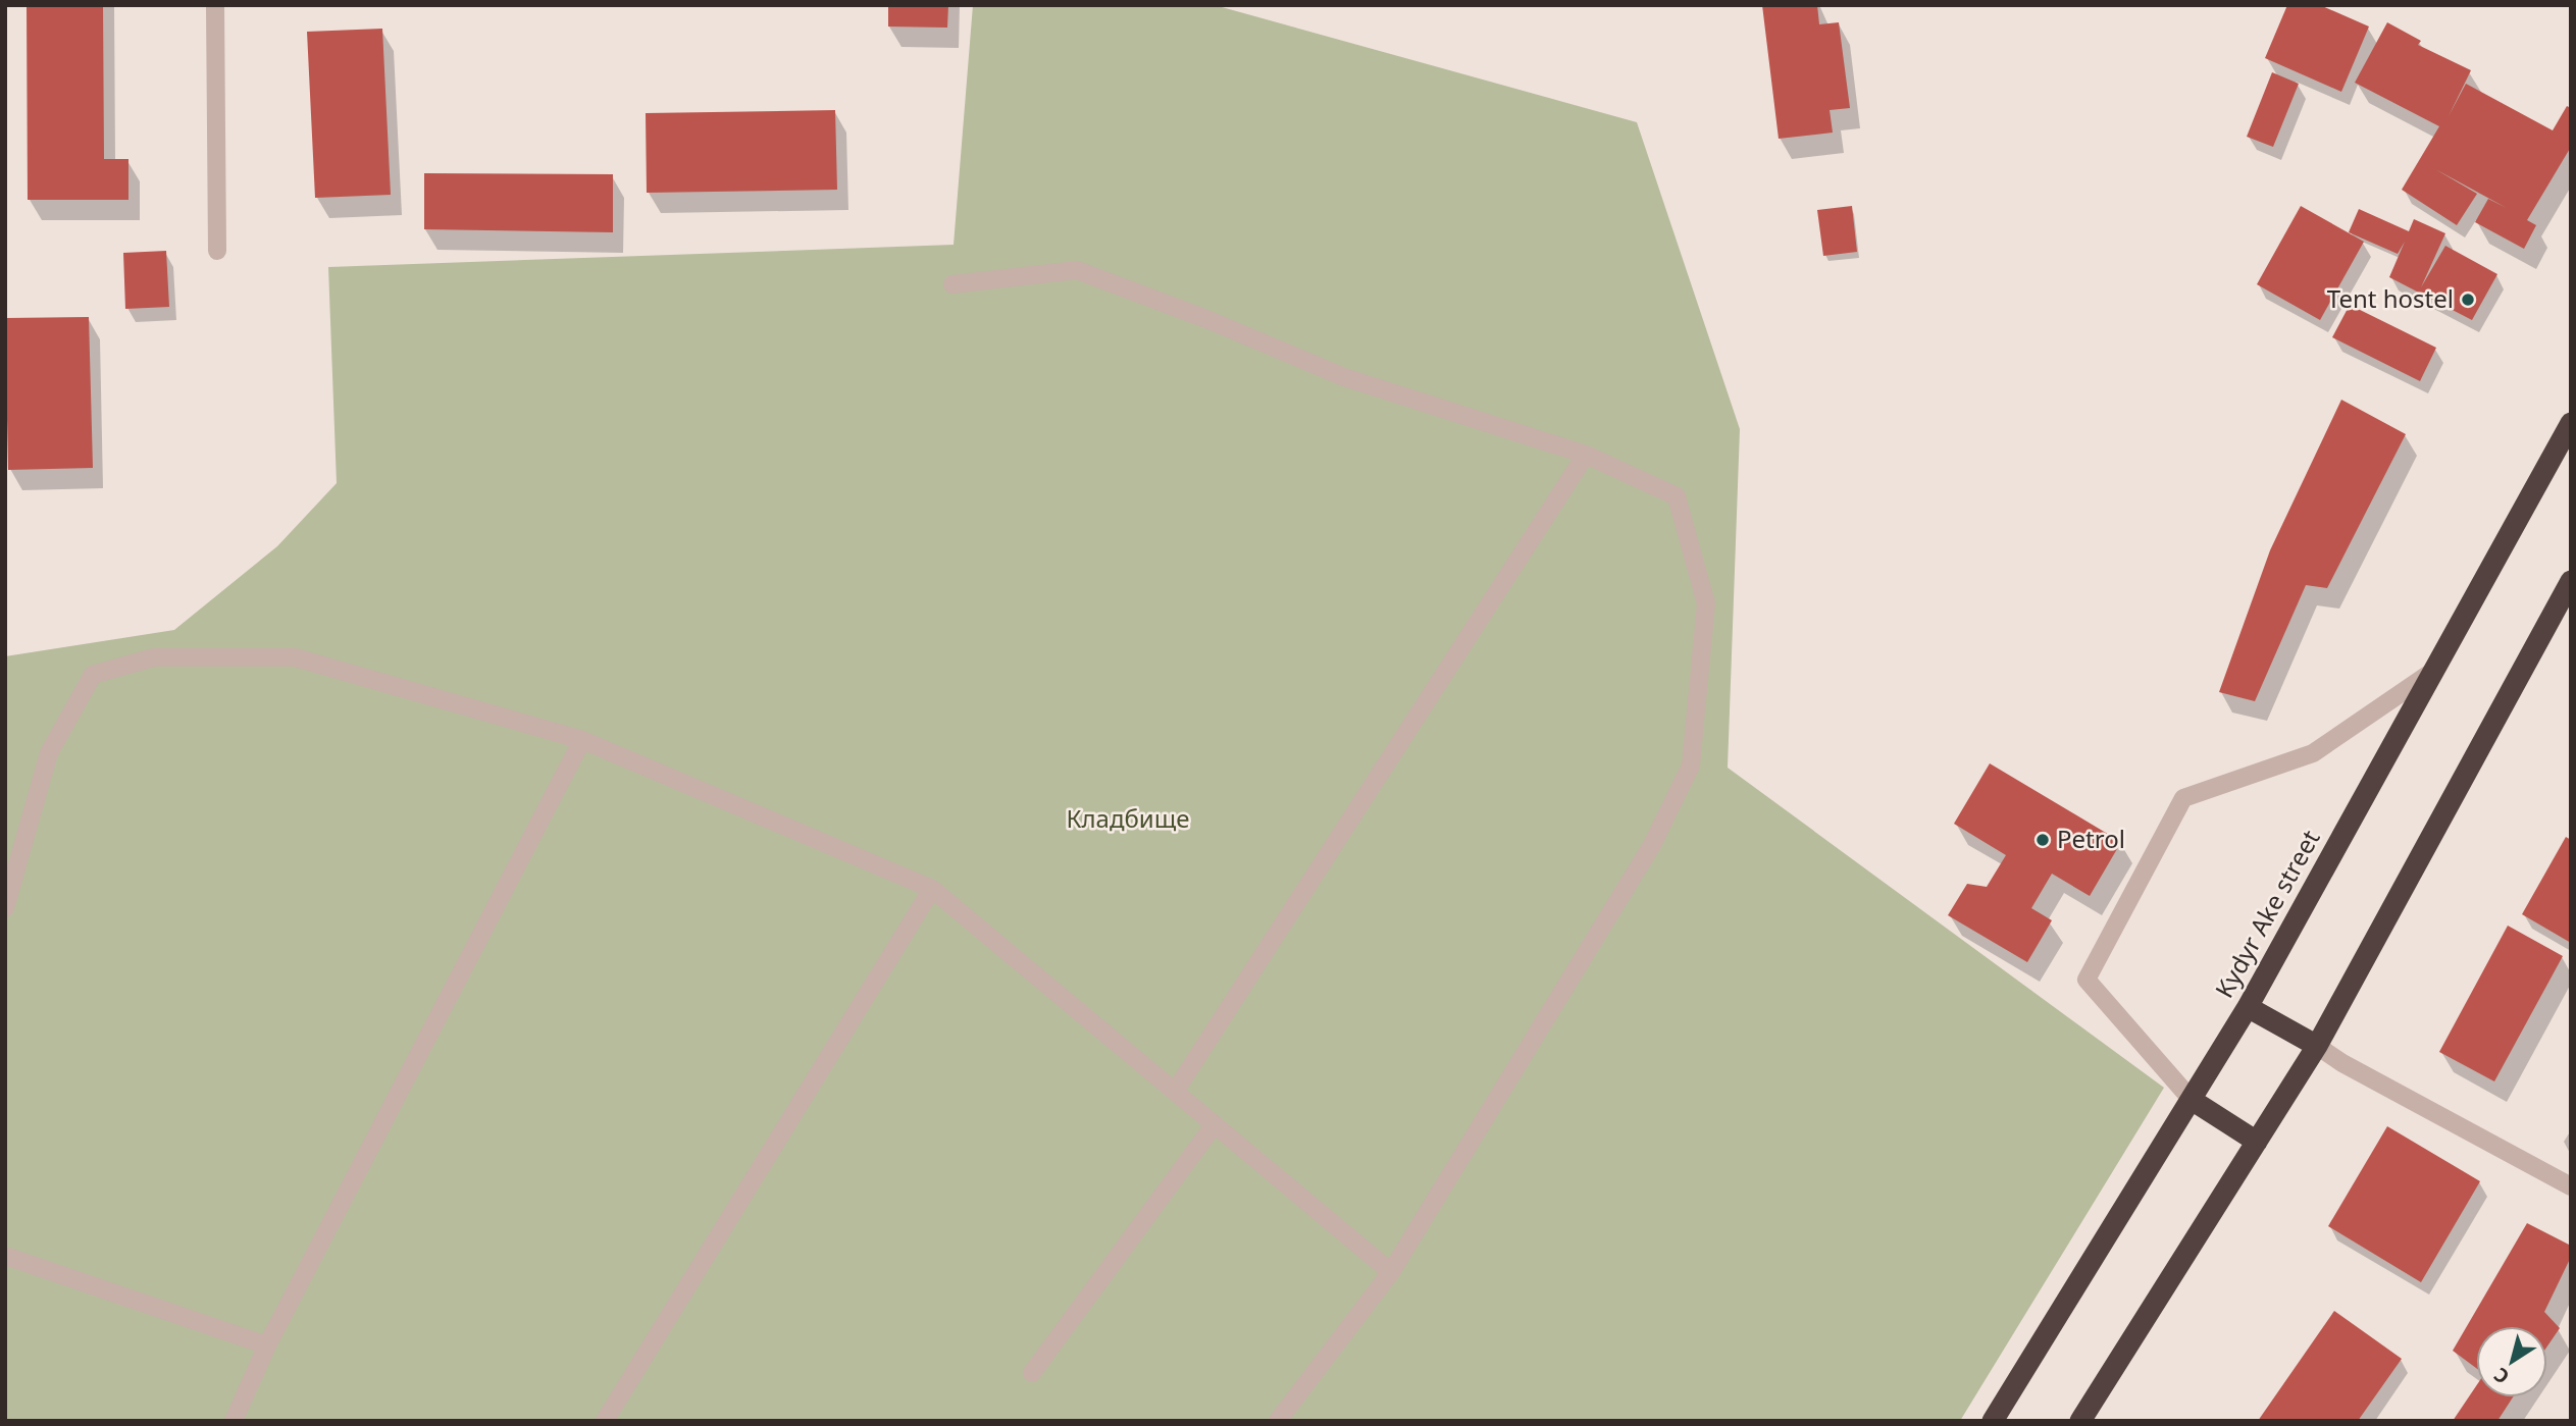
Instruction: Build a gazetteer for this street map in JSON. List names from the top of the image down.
{
  "streets": {
    "highway": ["Kydyr Ake street"]
  },
  "parks": ["Кладбище"],
  "places": ["Tent hostel", "Petrol"],
  "north": "bottom left"
}
